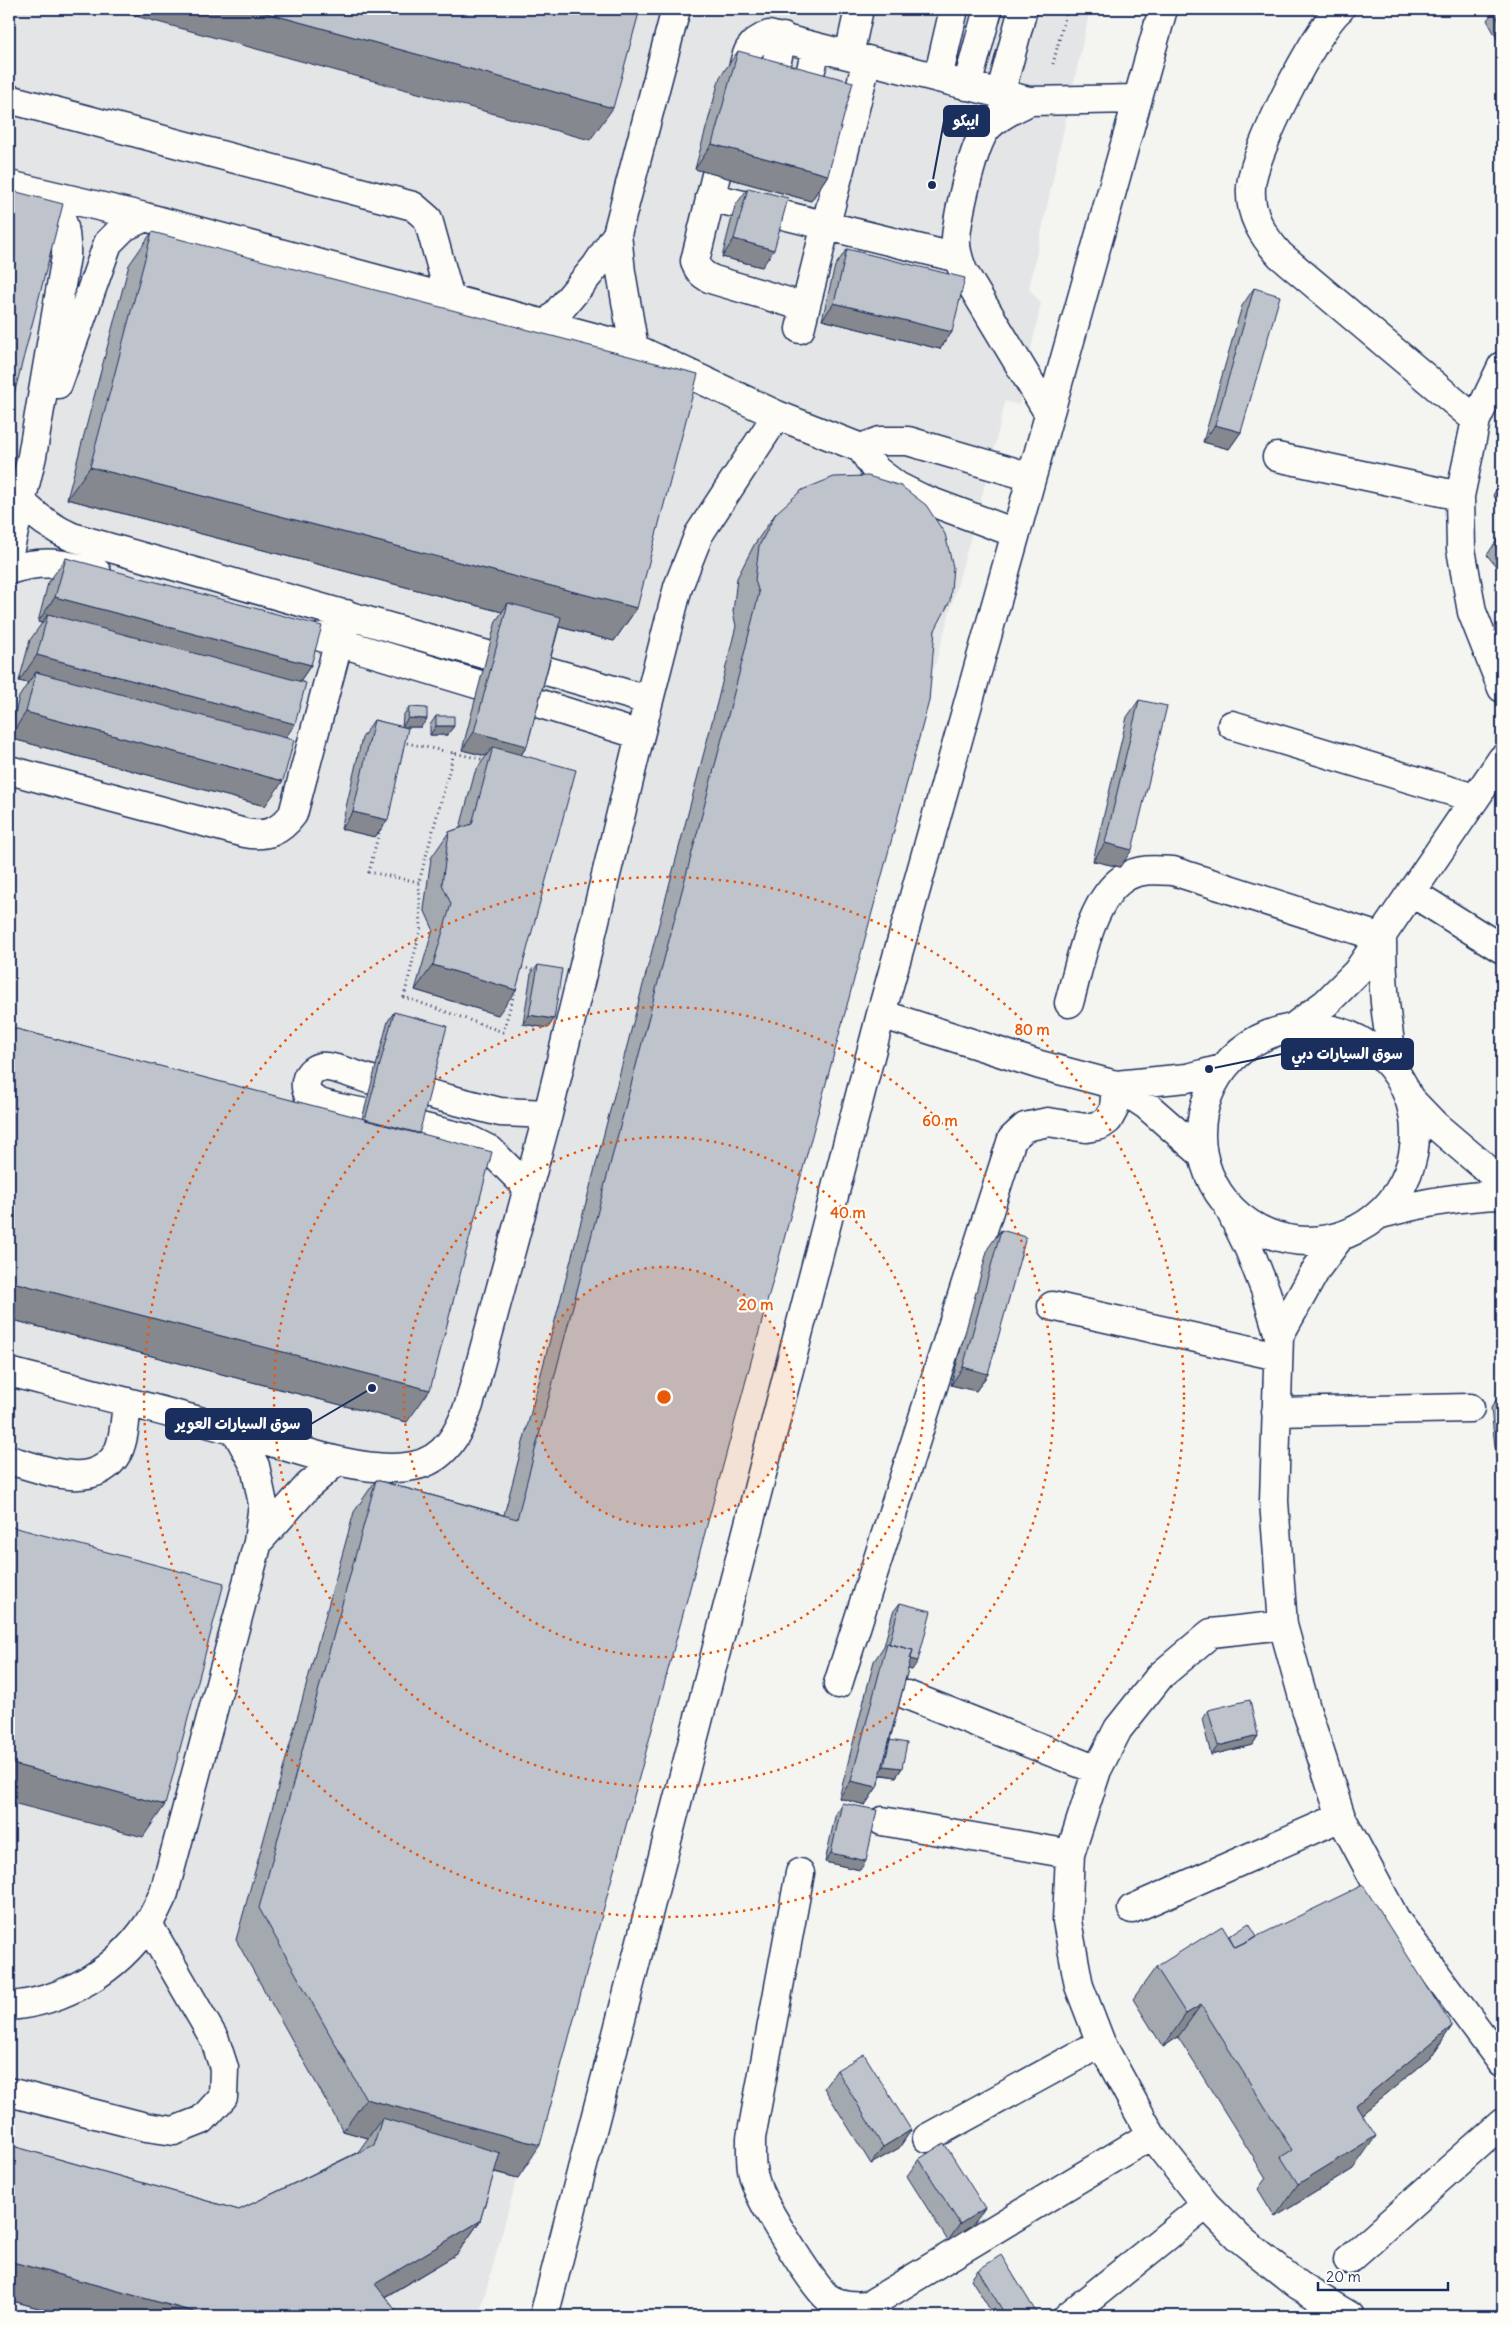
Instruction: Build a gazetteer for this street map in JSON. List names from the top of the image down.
{
  "places": ["ايبكو", "سوق السيارات دبي", "سوق السيارات العوير"],
  "scale_bar": "20 m",
  "rings": [
    "80 m",
    "60 m",
    "40 m",
    "20 m"
  ]
}
